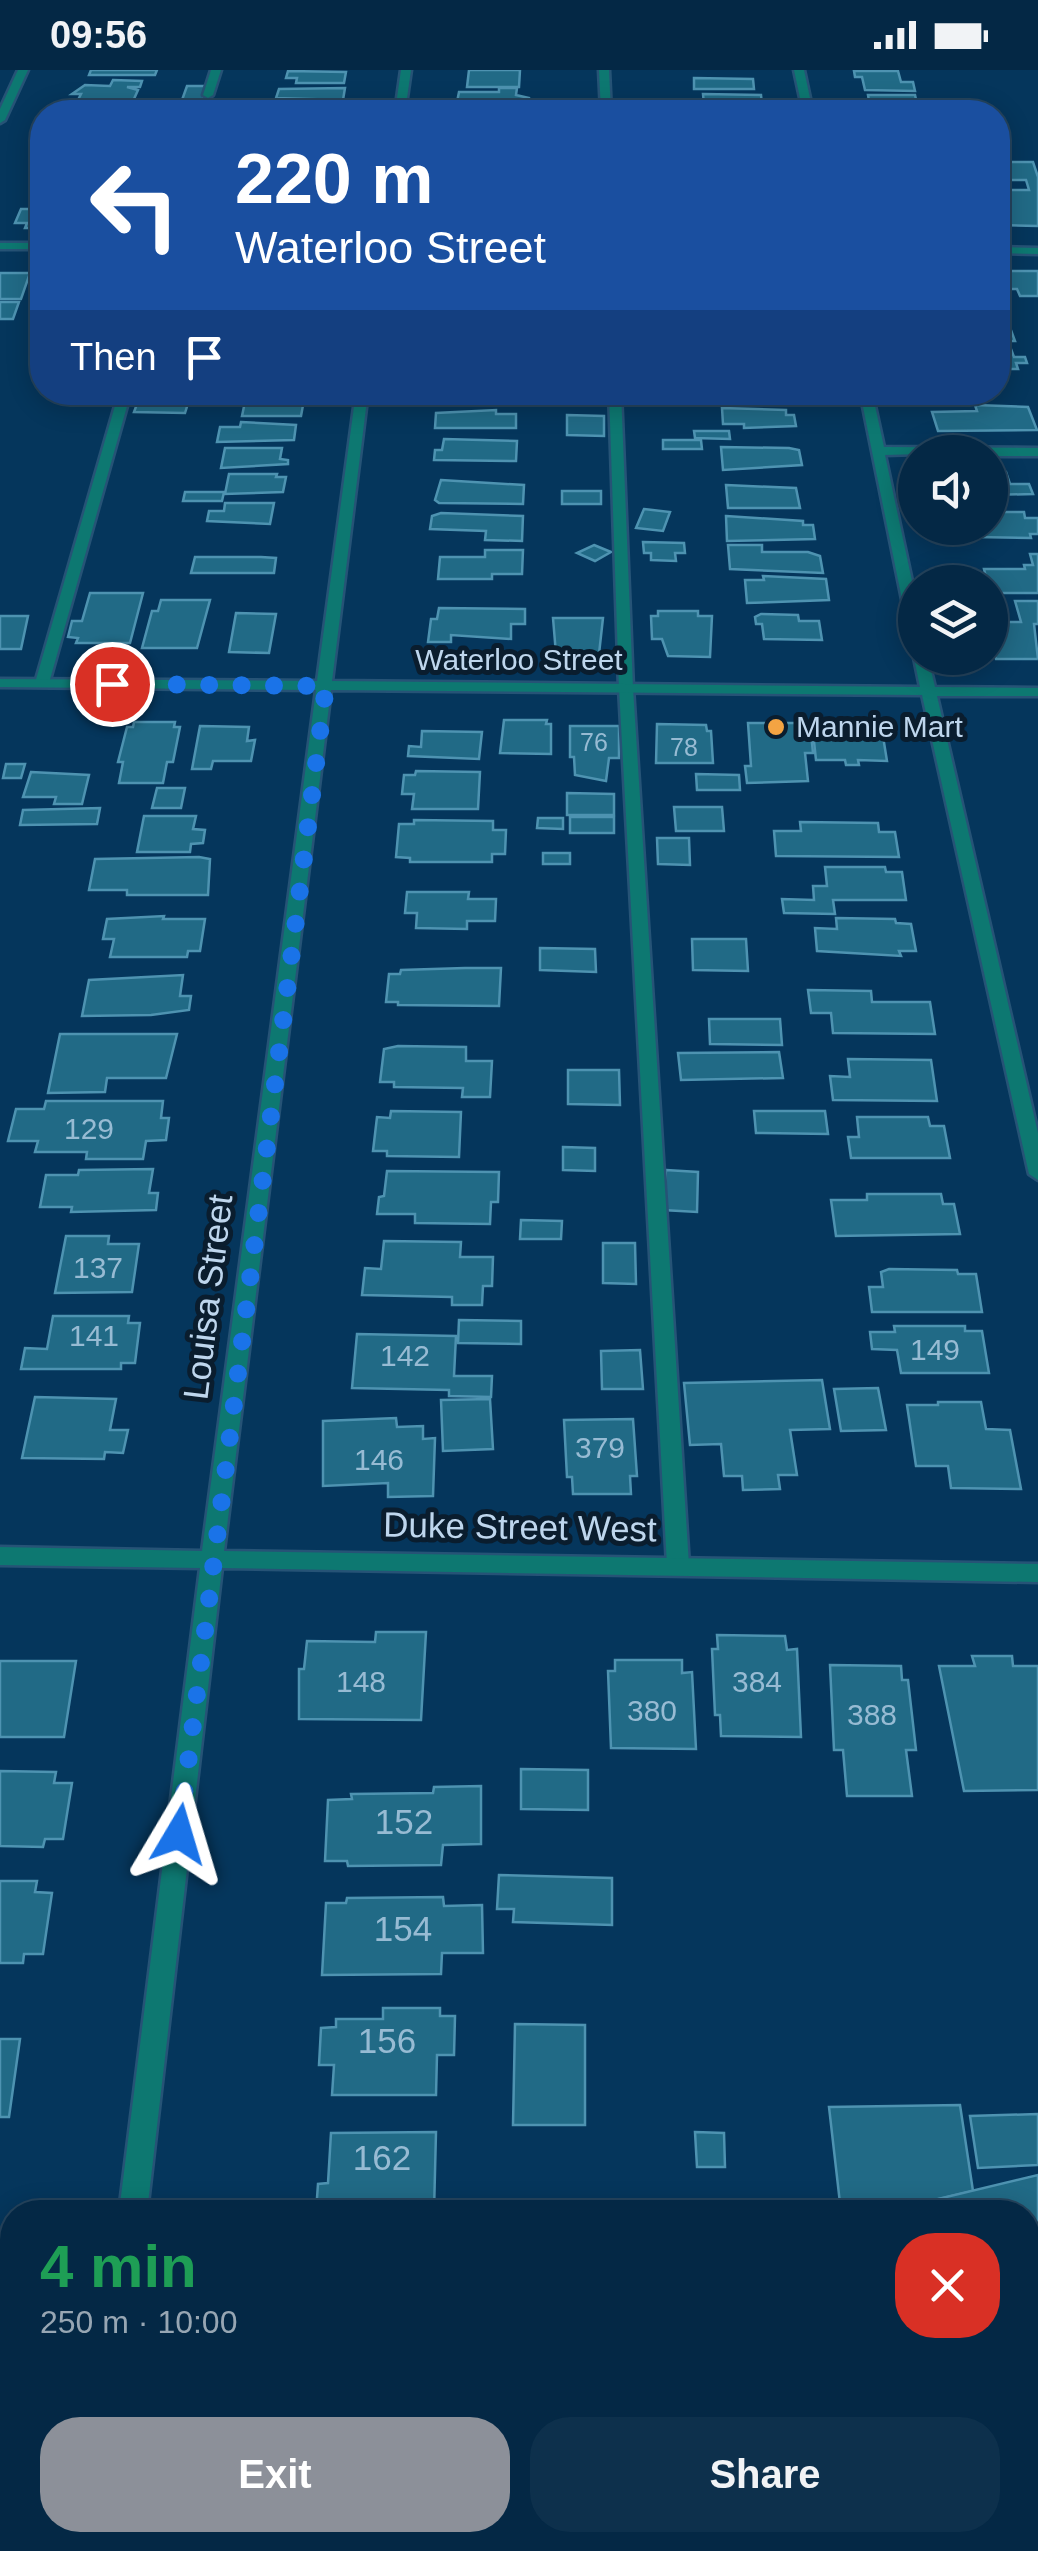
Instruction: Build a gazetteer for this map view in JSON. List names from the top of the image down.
{
  "streets": {
    "street": ["Waterloo Street", "Louisa Street", "Duke Street West"]
  },
  "crossings": [
    ["Waterloo Street", "Louisa Street"],
    ["Louisa Street", "Duke Street West"]
  ],
  "places": ["Mannie Mart"],
  "house_numbers": [
    "76",
    "78",
    "129",
    "137",
    "141",
    "149",
    "142",
    "379",
    "146",
    "148",
    "384",
    "380",
    "388",
    "152",
    "154",
    "156",
    "162"
  ],
  "page": {
    "status": "09:56",
    "turn": ["220 m", "Waterloo Street"],
    "then": "Then",
    "heading": ["4 min", "250 m · 10:00"],
    "buttons": ["Exit", "Share"]
  }
}
